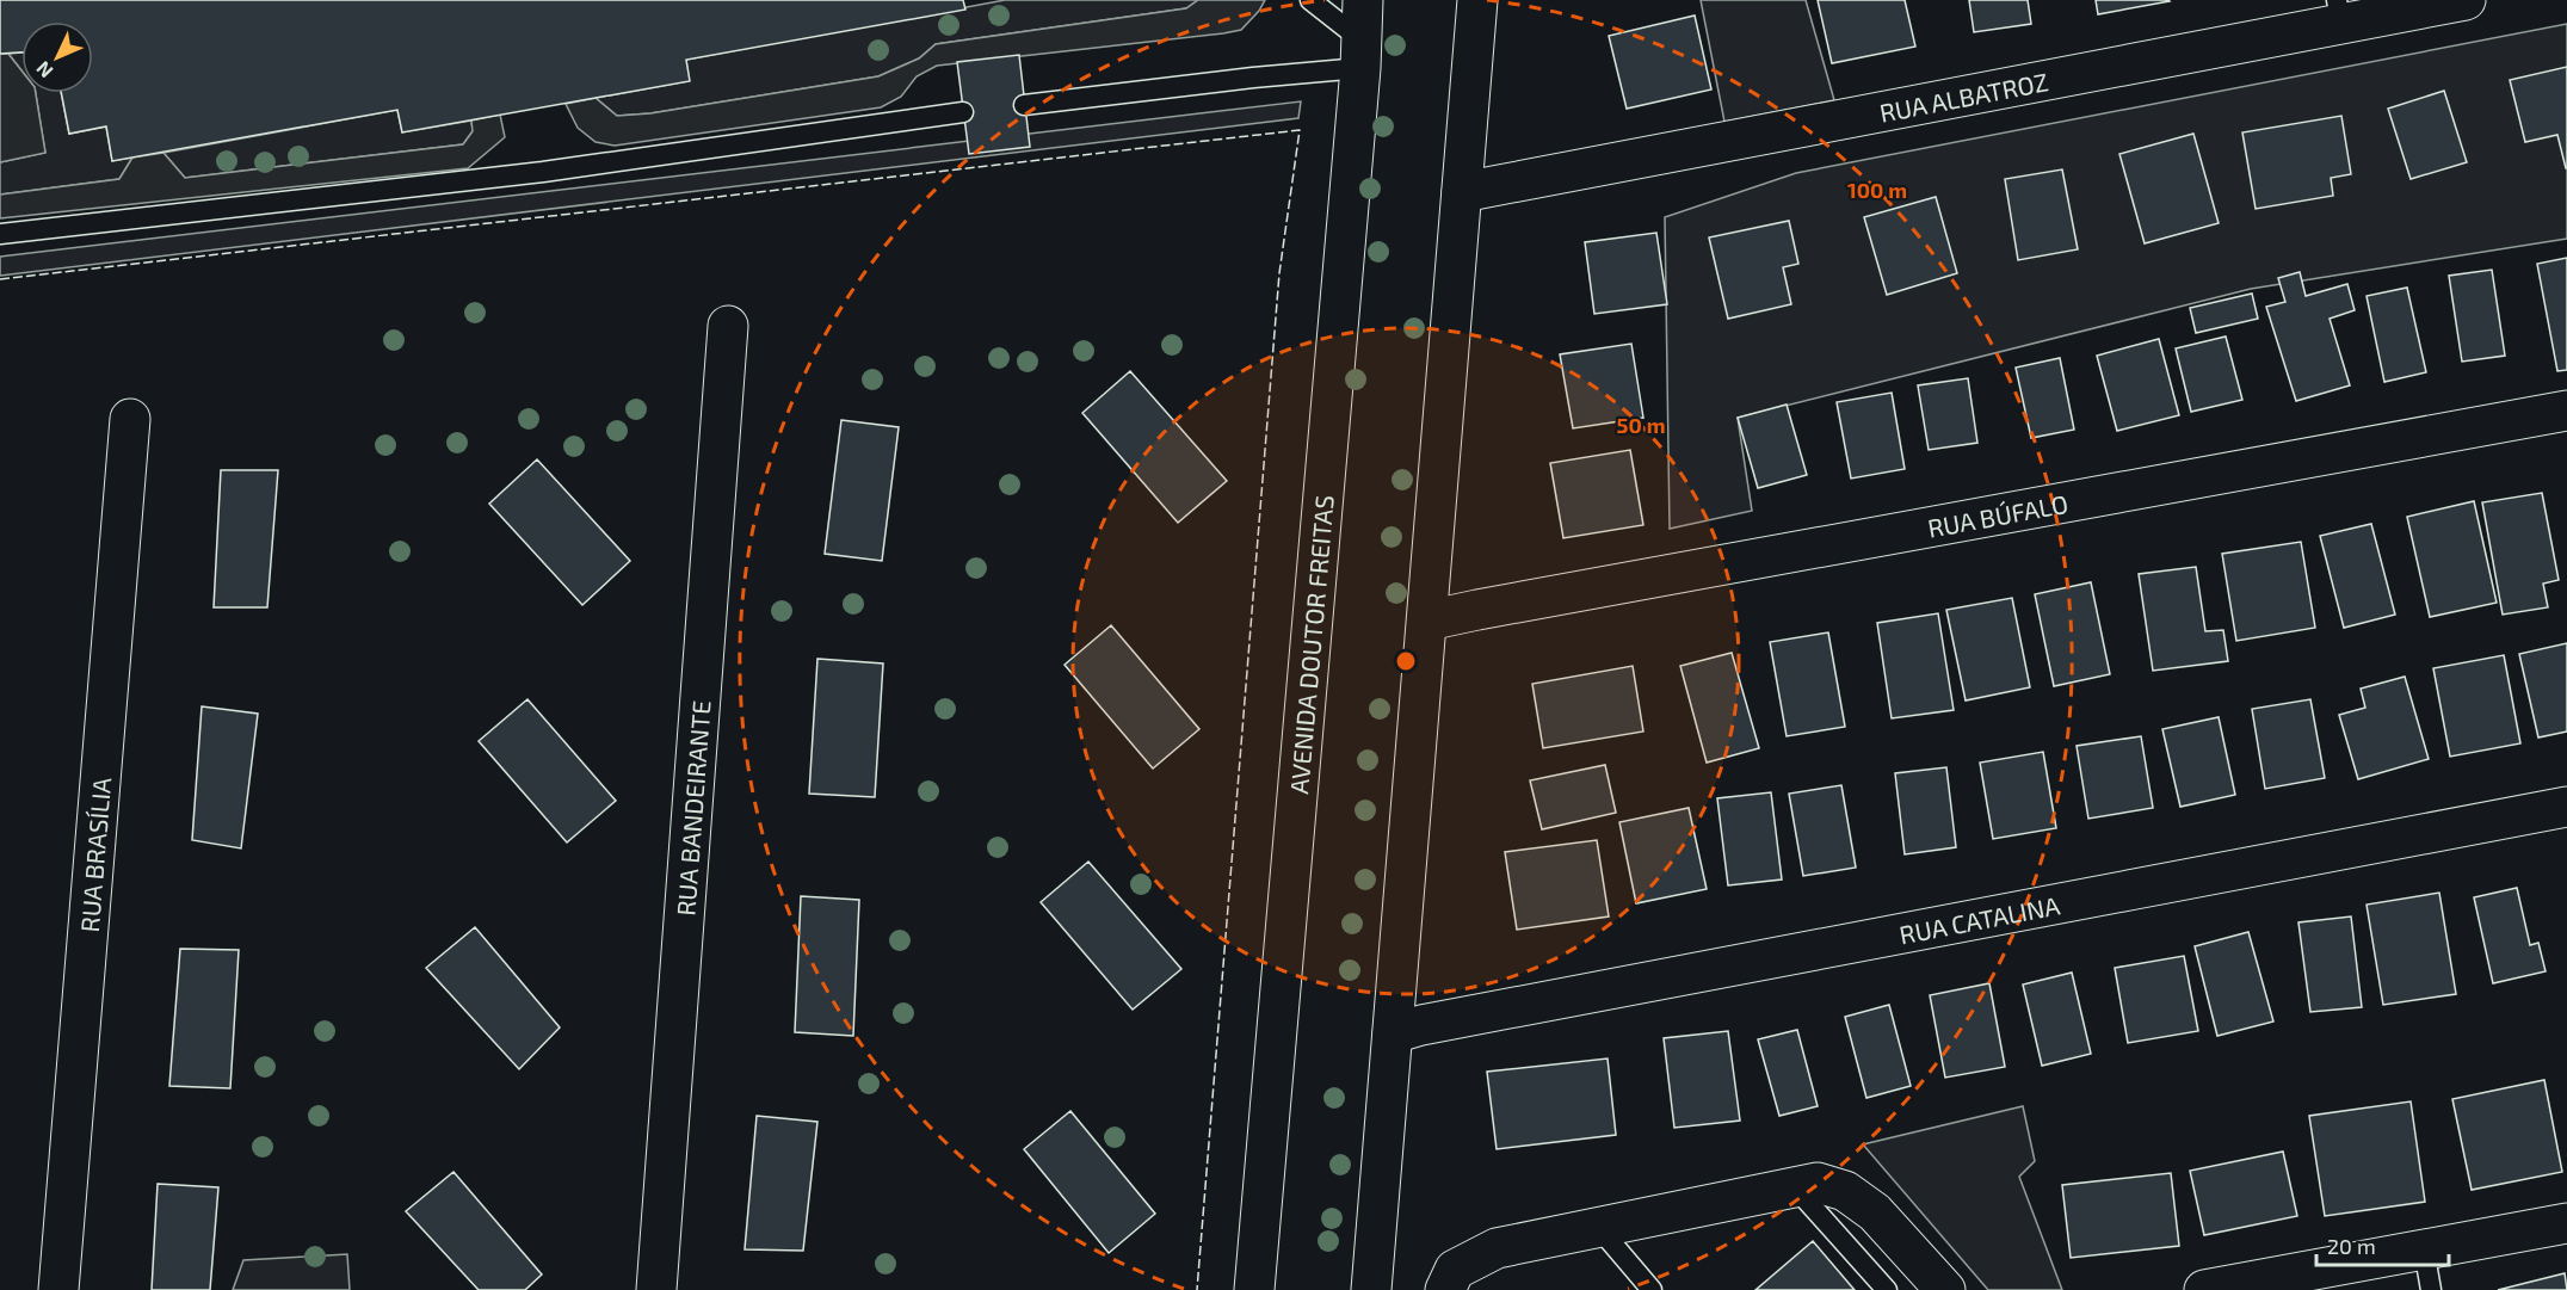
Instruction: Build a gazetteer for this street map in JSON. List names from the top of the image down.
{
  "streets": {
    "street": [
      "RUA ALBATROZ",
      "RUA BÚFALO",
      "AVENIDA DOUTOR FREITAS",
      "RUA BANDEIRANTE",
      "RUA BRASÍLIA",
      "RUA CATALINA"
    ]
  },
  "scale_bar": "20 m",
  "north": "bottom left",
  "rings": ["100 m", "50 m"]
}
